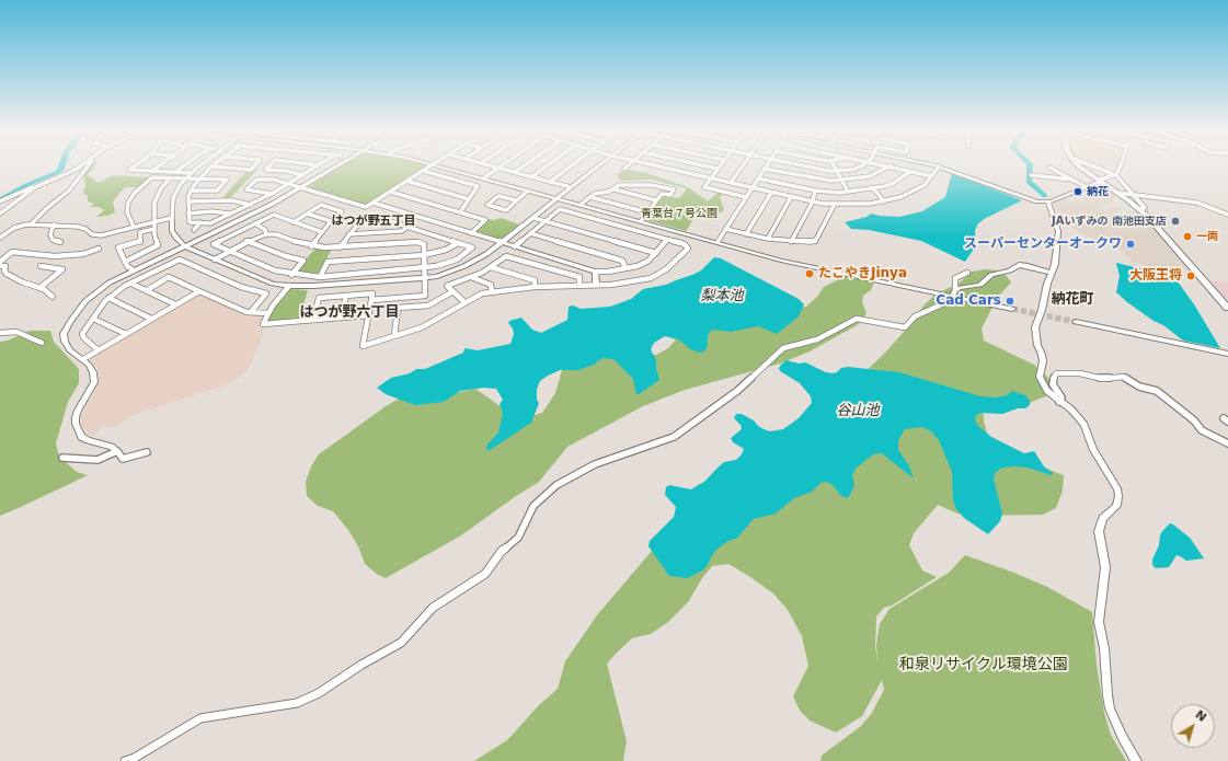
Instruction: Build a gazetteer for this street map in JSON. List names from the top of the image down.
{
  "districts": ["はつが野五丁目", "納花町", "はつが野六丁目"],
  "water": ["梨本池", "谷山池"],
  "parks": ["青葉台７号公園", "和泉リサイクル環境公園"],
  "places": [
    "納花",
    "JAいずみの 南池田支店",
    "一両",
    "スーパーセンターオークワ",
    "たこやきJinya",
    "大阪王将",
    "Cad Cars"
  ],
  "north": "top right"
}
